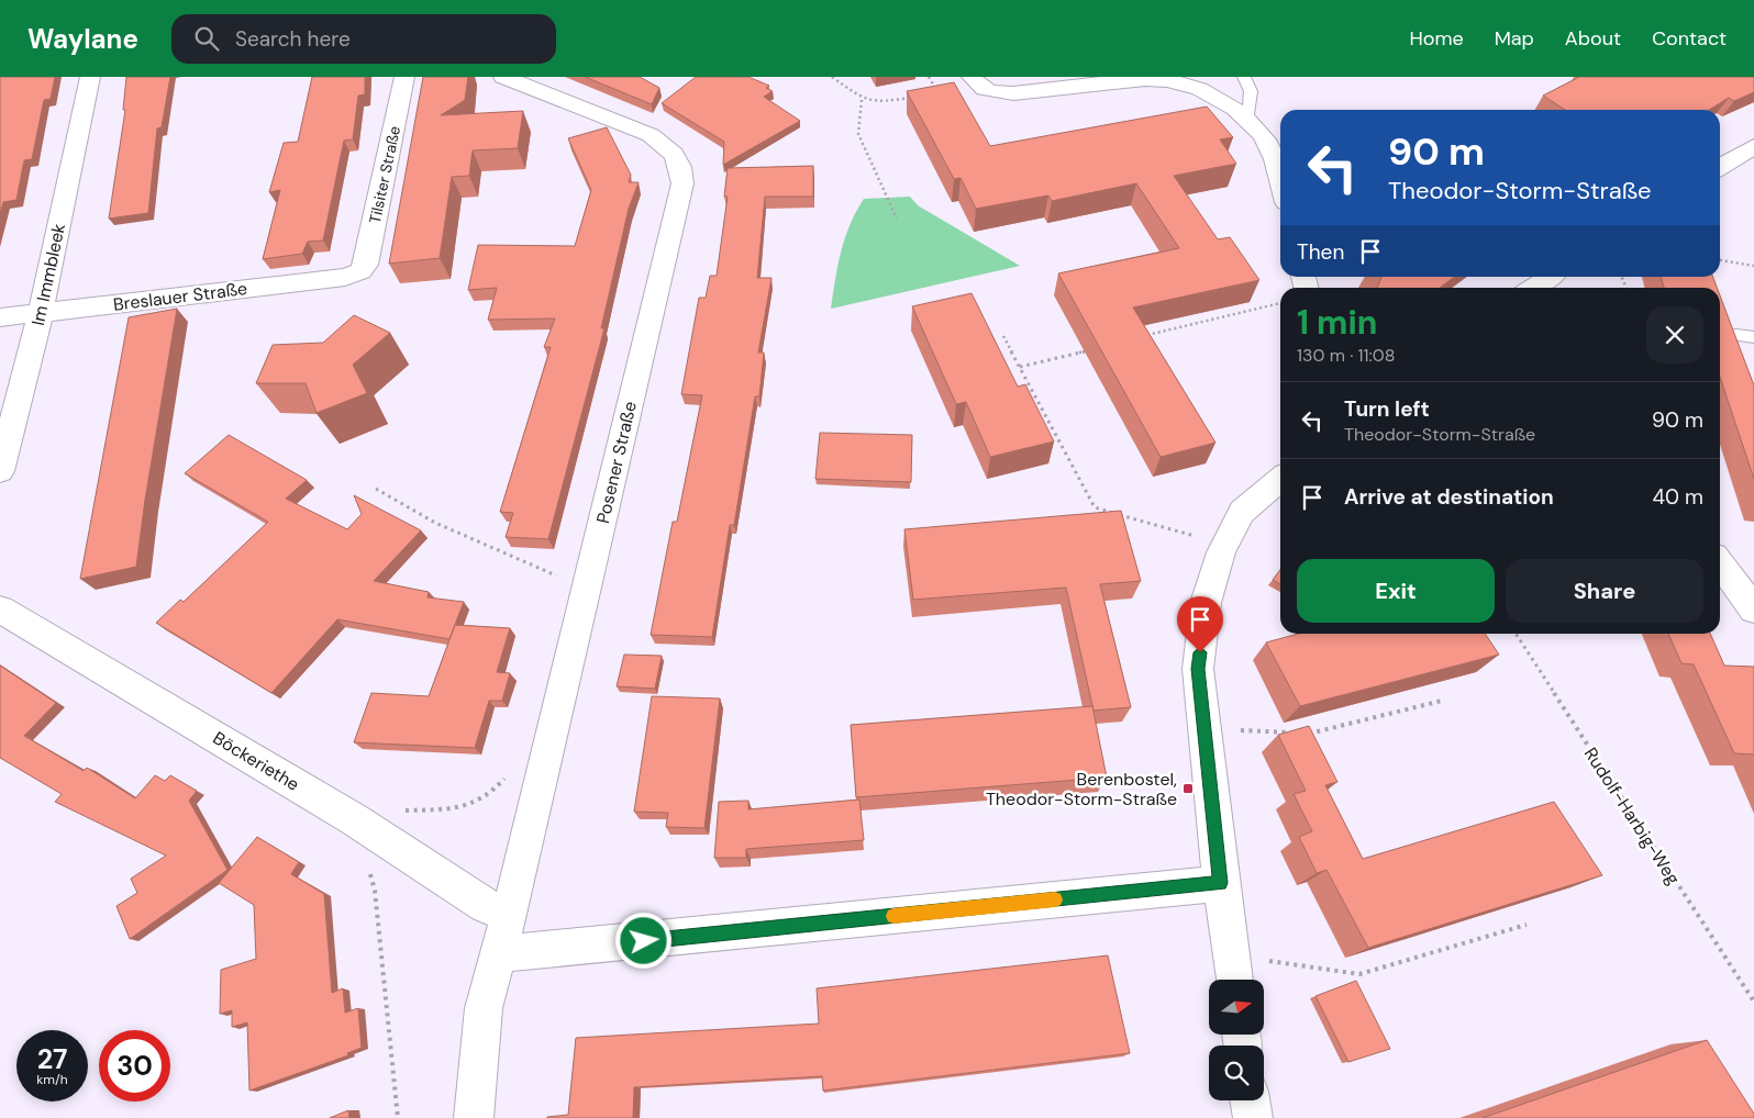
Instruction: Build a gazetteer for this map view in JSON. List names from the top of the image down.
{
  "streets": {
    "street": [
      "Tilsiter Straße",
      "Im Immbleek",
      "Breslauer Straße",
      "Posener Straße",
      "Böckeriethe"
    ],
    "path": ["Rudolf-Harbig-Weg"]
  },
  "crossings": [
    ["Tilsiter Straße", "Breslauer Straße"],
    ["Im Immbleek", "Breslauer Straße"],
    ["Posener Straße", "Böckeriethe"]
  ],
  "places": {
    "transit": ["Berenbostel, Theodor-Storm-Straße"]
  },
  "north": "right",
  "page": {
    "header": "Waylane",
    "search": "Search here",
    "nav": [
      "Home",
      "Map",
      "About",
      "Contact"
    ],
    "turn": ["90 m", "Theodor-Storm-Straße"],
    "then": "Then",
    "heading": ["1 min", "130 m · 11:08"],
    "list": [
      {
        "name": "Turn left",
        "note": "Theodor-Storm-Straße",
        "value": "90 m"
      },
      {
        "name": "Arrive at destination",
        "value": "40 m"
      }
    ],
    "buttons": ["Exit", "Share"],
    "speed": "27 km/h",
    "limit": "30"
  }
}
